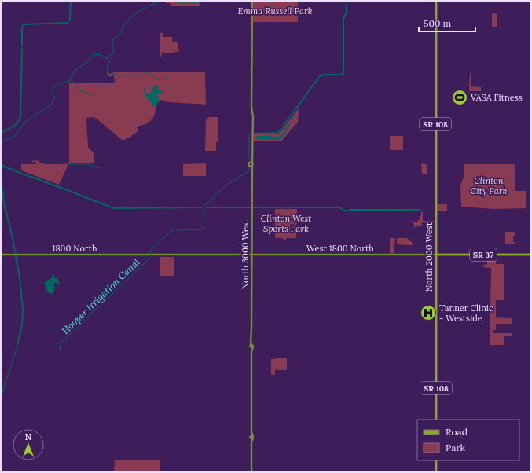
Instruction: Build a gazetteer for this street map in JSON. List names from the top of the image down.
{
  "streets": {
    "main road": [
      "SR 108",
      "1800 North",
      "West 1800 North",
      "North 3000 West",
      "SR 37",
      "North 2000 West"
    ]
  },
  "crossings": [
    ["1800 North", "West 1800 North"],
    ["West 1800 North", "North 3000 West"],
    ["West 1800 North", "North 2000 West"]
  ],
  "water": ["Hooper Irrigation Canal"],
  "parks": ["Emma Russell Park", "Clinton City Park", "Clinton West Sports Park"],
  "places": {
    "sports": ["VASA Fitness"],
    "hospital": ["Tanner Clinic - Westside"]
  },
  "legend": ["Road", "Park"],
  "scale_bar": "500 m",
  "north": "top"
}
